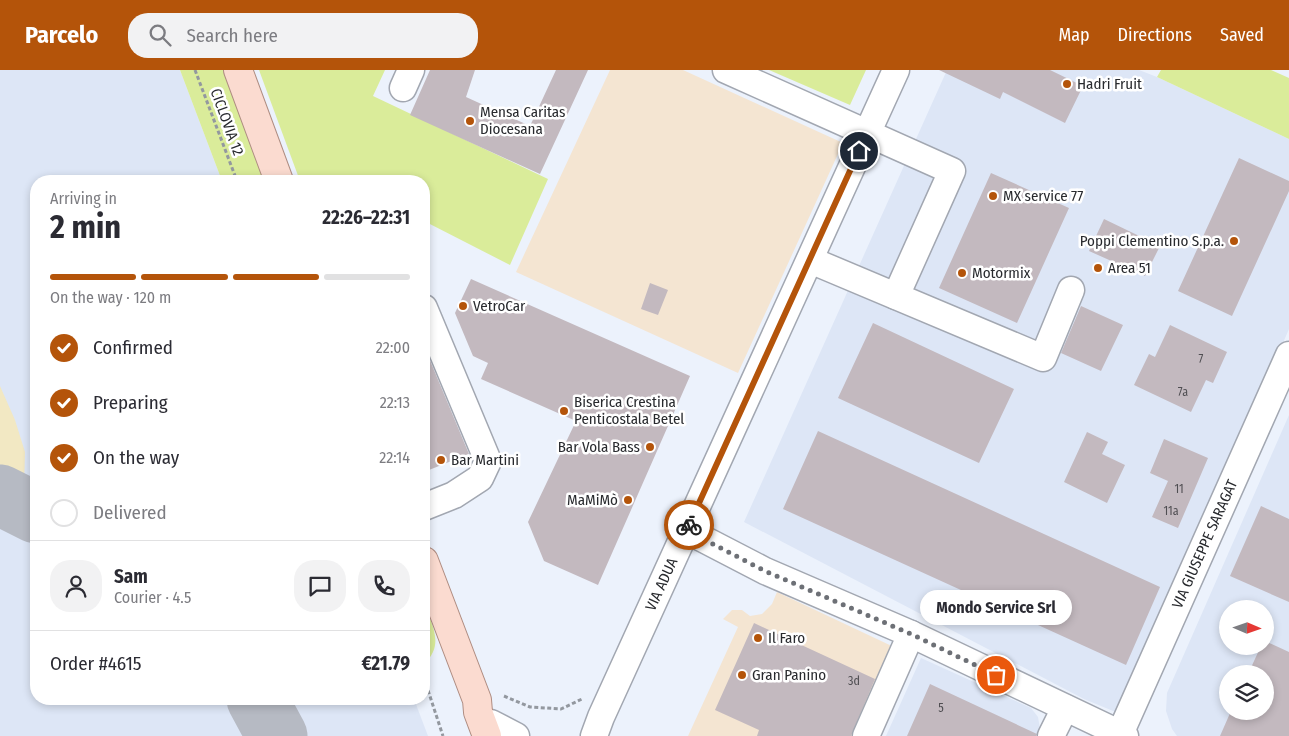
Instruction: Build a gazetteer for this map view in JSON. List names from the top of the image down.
{
  "streets": {
    "street": ["VIA GIUSEPPE SARAGAT", "VIA ADUA"],
    "path": ["CICLOVIA 12"]
  },
  "places": [
    "Hadri Fruit",
    "Mensa Caritas Diocesana",
    "MX service 77",
    "Poppi Clementino S.p.a.",
    "Area 51",
    "Motormix",
    "VetroCar",
    "Biserica Crestina Penticostala Betel",
    "Bar Vola Bass",
    "Bar Martini",
    "MaMiMò",
    "Il Faro",
    "Gran Panino",
    "Mondo Service Srl"
  ],
  "house_numbers": [
    "7",
    "7a",
    "11",
    "11a",
    "3d",
    "5"
  ],
  "north": "right",
  "page": {
    "header": "Parcelo",
    "search": "Search here",
    "nav": ["Map", "Directions", "Saved"],
    "heading": ["2 min", "Arriving in", "22:26–22:31"],
    "panel": [
      "Sam",
      "Courier · 4.5",
      "Order #4615",
      "€21.79"
    ],
    "bar": "On the way · 120 m",
    "list": [
      ["Confirmed", "22:00"],
      ["Preparing", "22:13"],
      ["On the way", "22:14"],
      "Delivered"
    ],
    "bubble": "Mondo Service Srl"
  }
}
